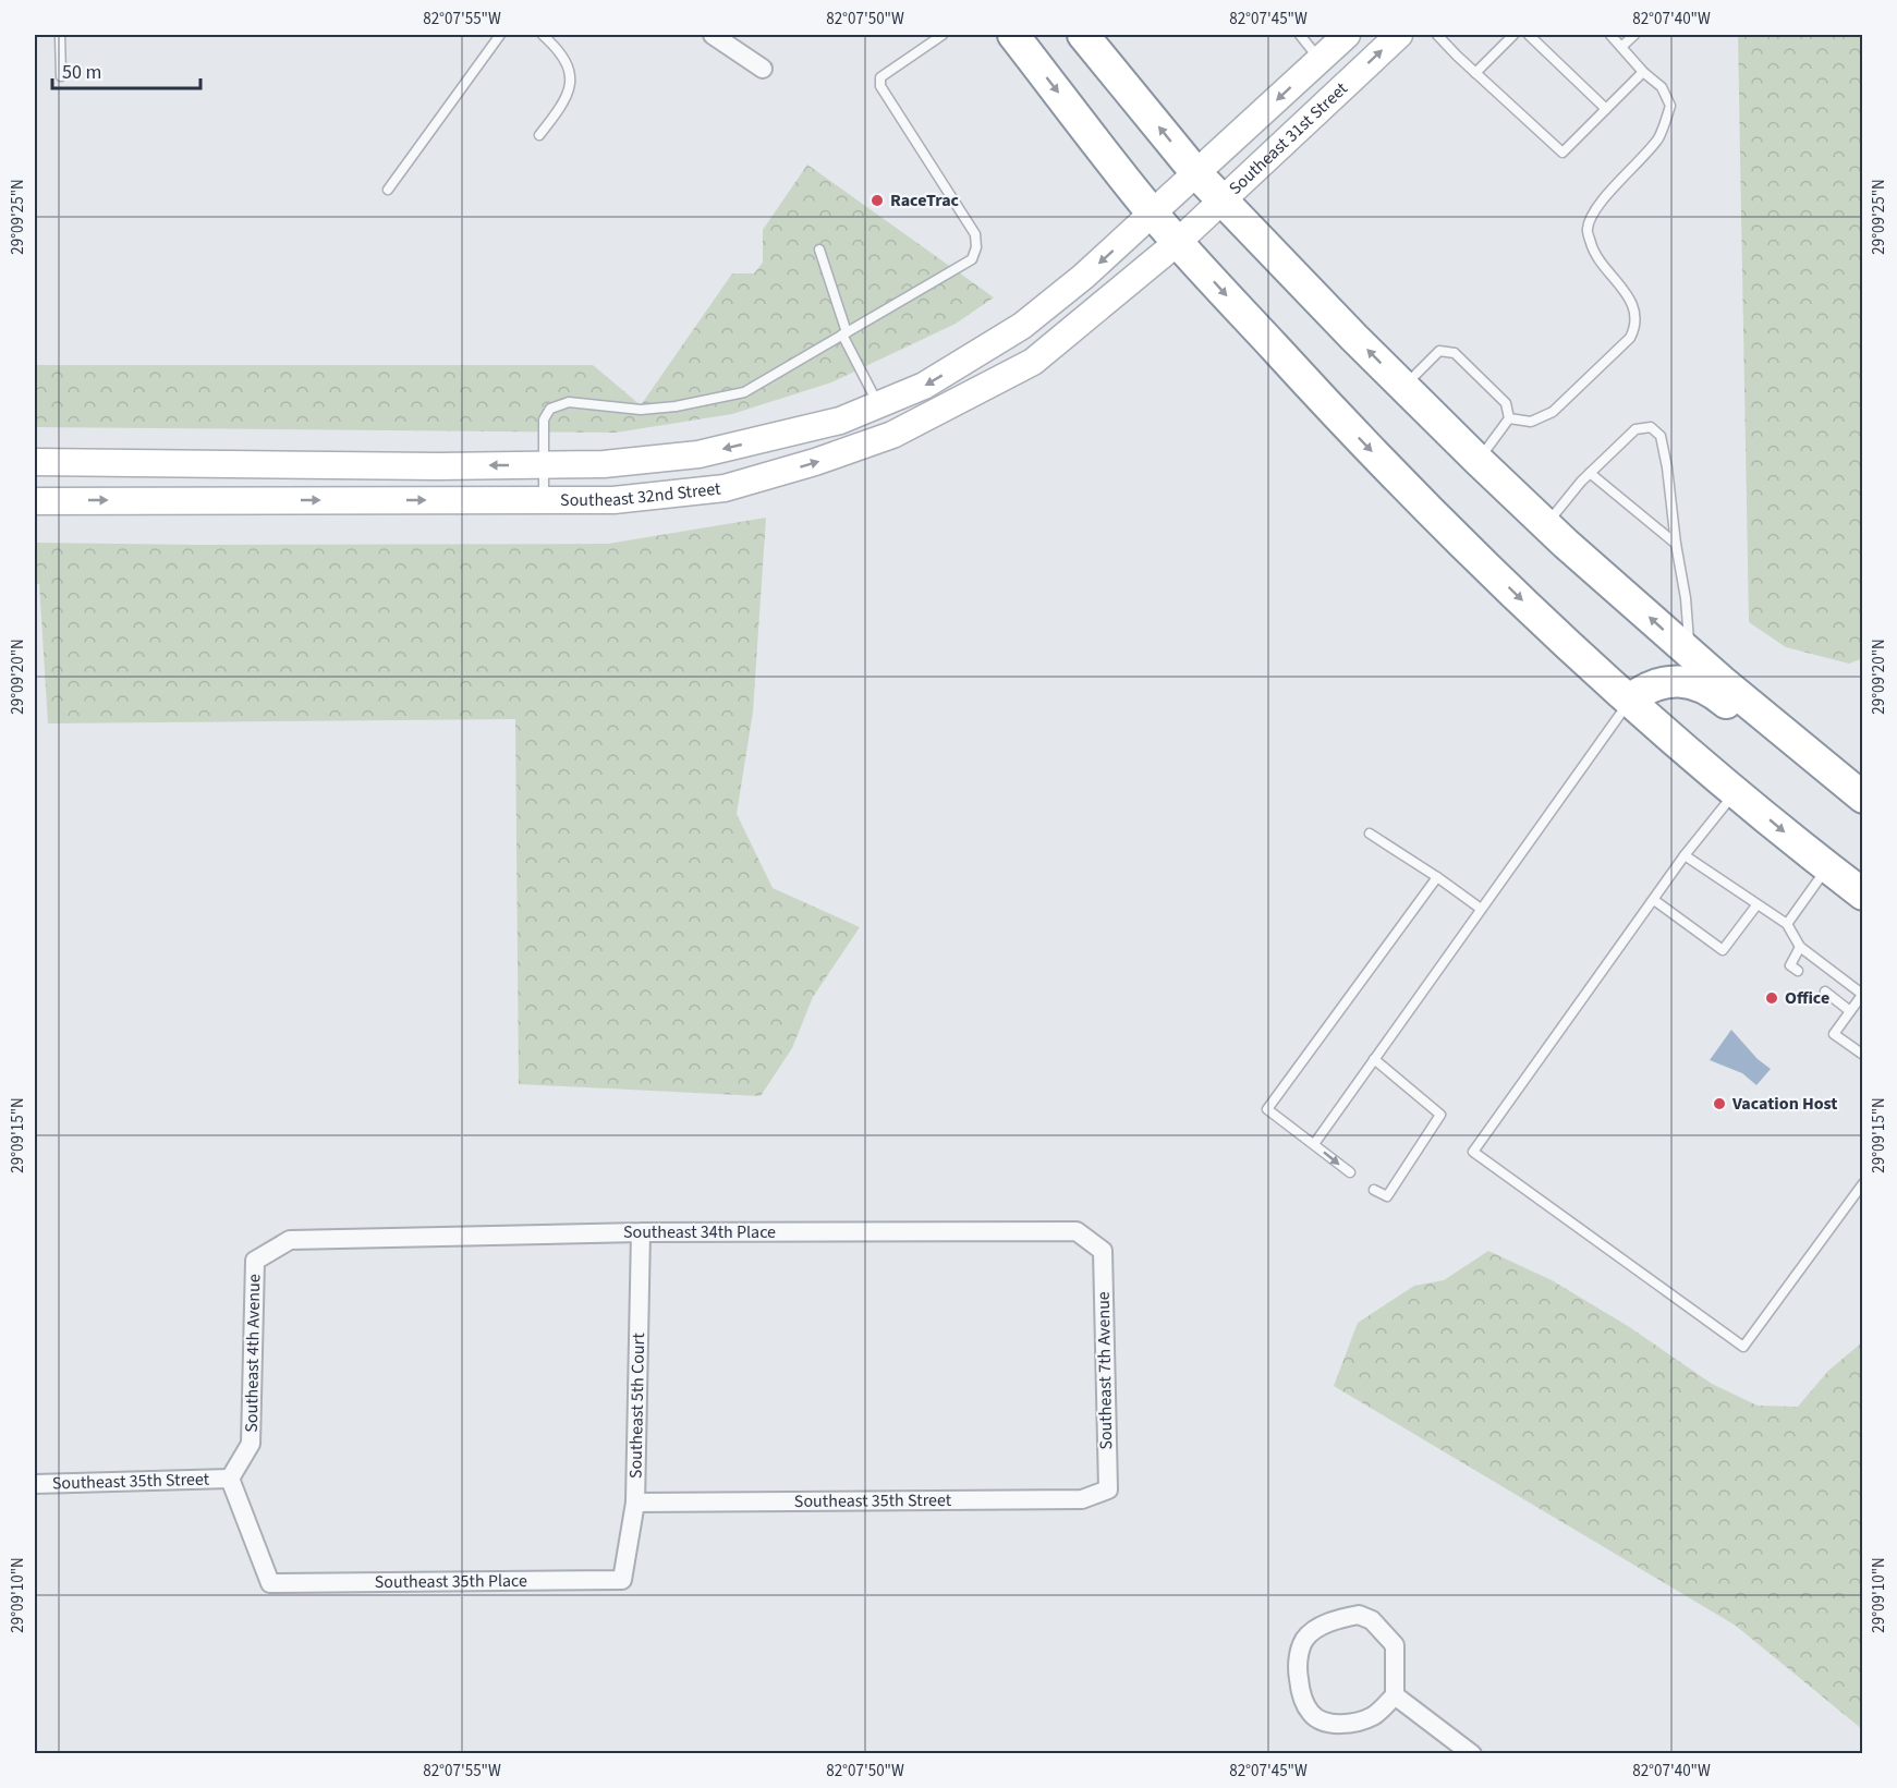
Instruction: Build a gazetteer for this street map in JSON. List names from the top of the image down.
{
  "streets": {
    "main road": ["Southeast 31st Street", "Southeast 32nd Street"],
    "street": [
      "Southeast 34th Place",
      "Southeast 4th Avenue",
      "Southeast 7th Avenue",
      "Southeast 5th Court",
      "Southeast 35th Street",
      "Southeast 35th Place"
    ]
  },
  "crossings": [
    ["Southeast 31st Street", "Southeast 32nd Street"],
    ["Southeast 34th Place", "Southeast 4th Avenue"],
    ["Southeast 34th Place", "Southeast 7th Avenue"],
    ["Southeast 34th Place", "Southeast 5th Court"],
    ["Southeast 4th Avenue", "Southeast 35th Street"],
    ["Southeast 4th Avenue", "Southeast 35th Place"],
    ["Southeast 7th Avenue", "Southeast 35th Street"],
    ["Southeast 5th Court", "Southeast 35th Street"],
    ["Southeast 5th Court", "Southeast 35th Place"],
    ["Southeast 35th Street", "Southeast 35th Place"]
  ],
  "places": ["RaceTrac", "Office", "Vacation Host"],
  "scale_bar": "50 m",
  "coordinates": [
    "82°07'55\"W",
    "82°07'50\"W",
    "82°07'45\"W",
    "82°07'40\"W",
    "29°09'25\"N",
    "29°09'20\"N",
    "29°09'15\"N",
    "29°09'10\"N"
  ]
}
